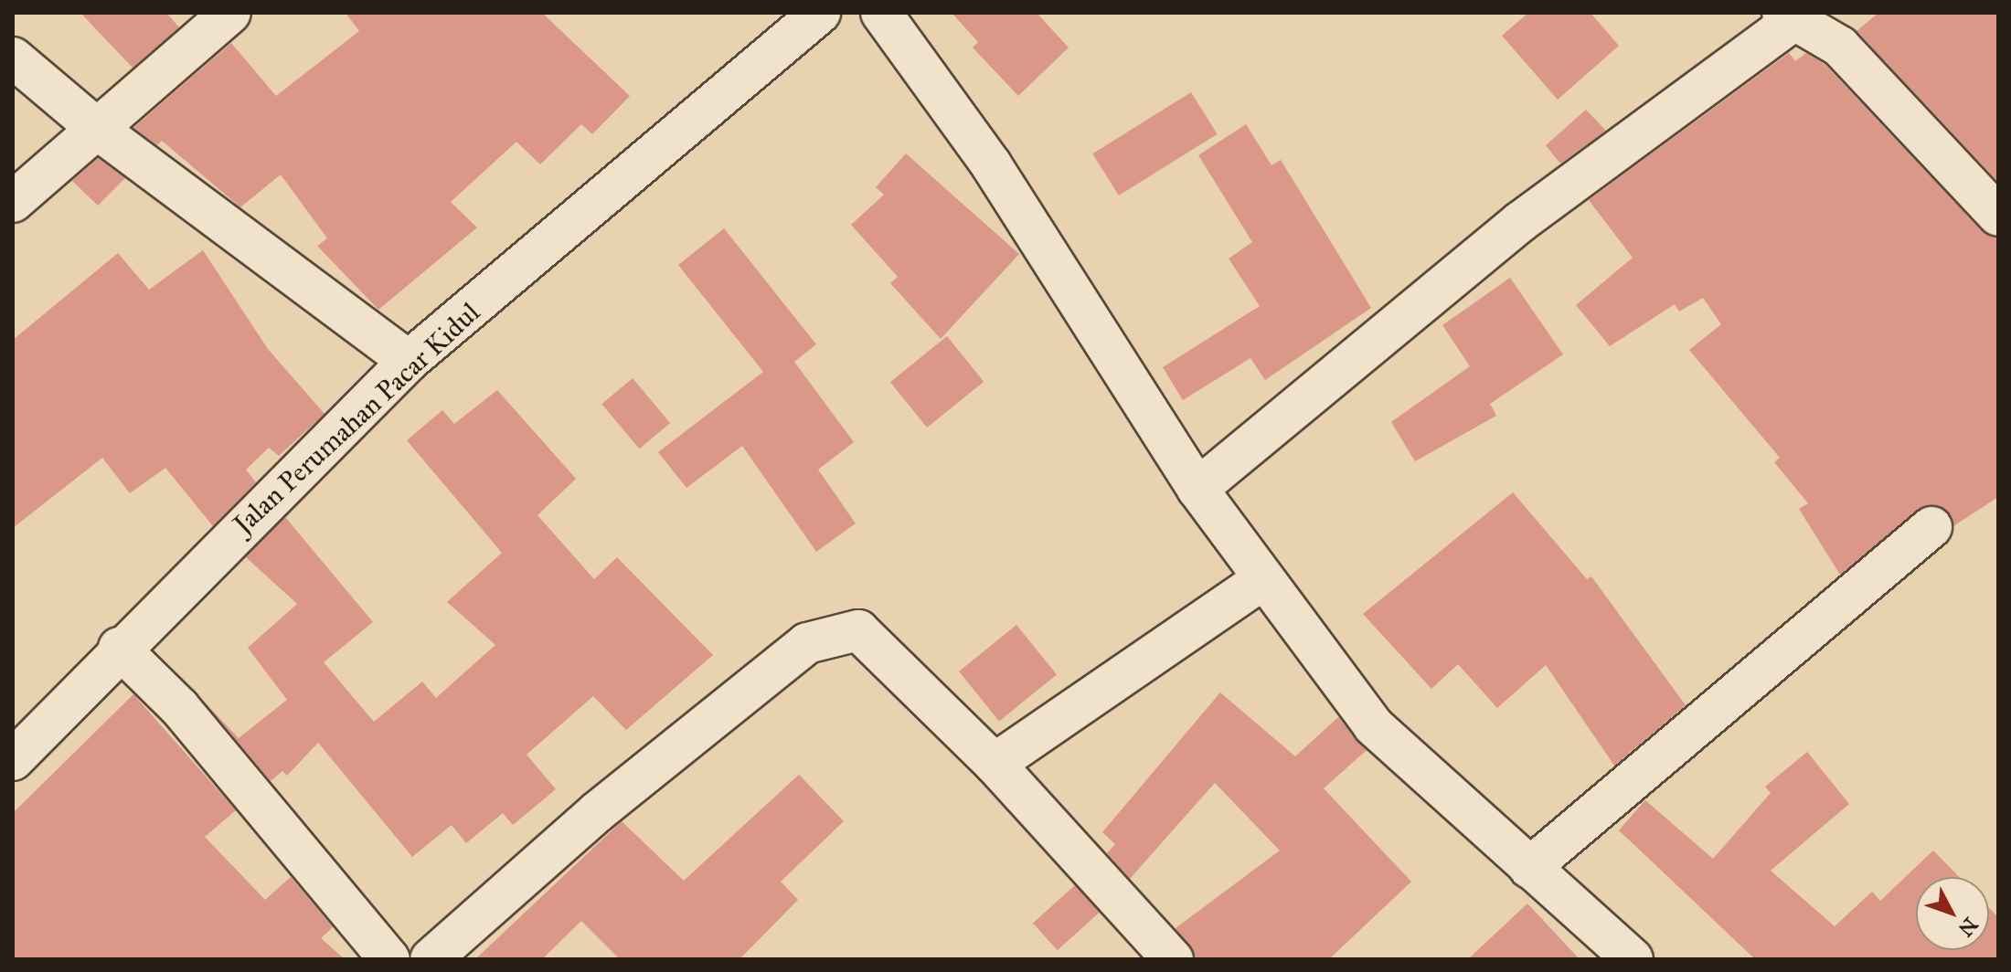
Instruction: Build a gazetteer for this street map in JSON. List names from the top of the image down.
{
  "streets": {
    "street": ["Jalan Perumahan Pacar Kidul"]
  },
  "north": "bottom right"
}
